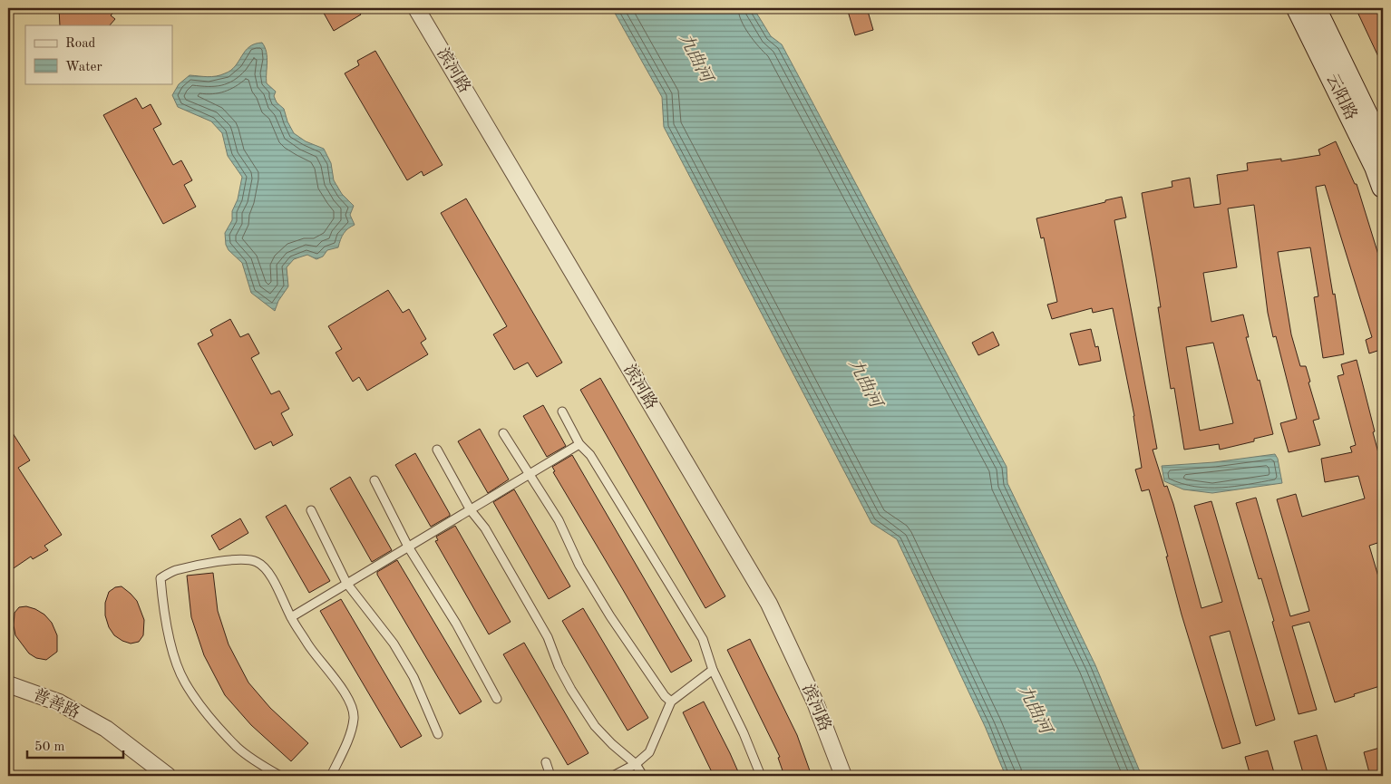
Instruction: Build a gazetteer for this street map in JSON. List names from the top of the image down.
{
  "streets": {
    "street": ["滨河路", "云阳路", "普善路"]
  },
  "water": ["九曲河"],
  "legend": ["Road", "Water"],
  "scale_bar": "50 m"
}
